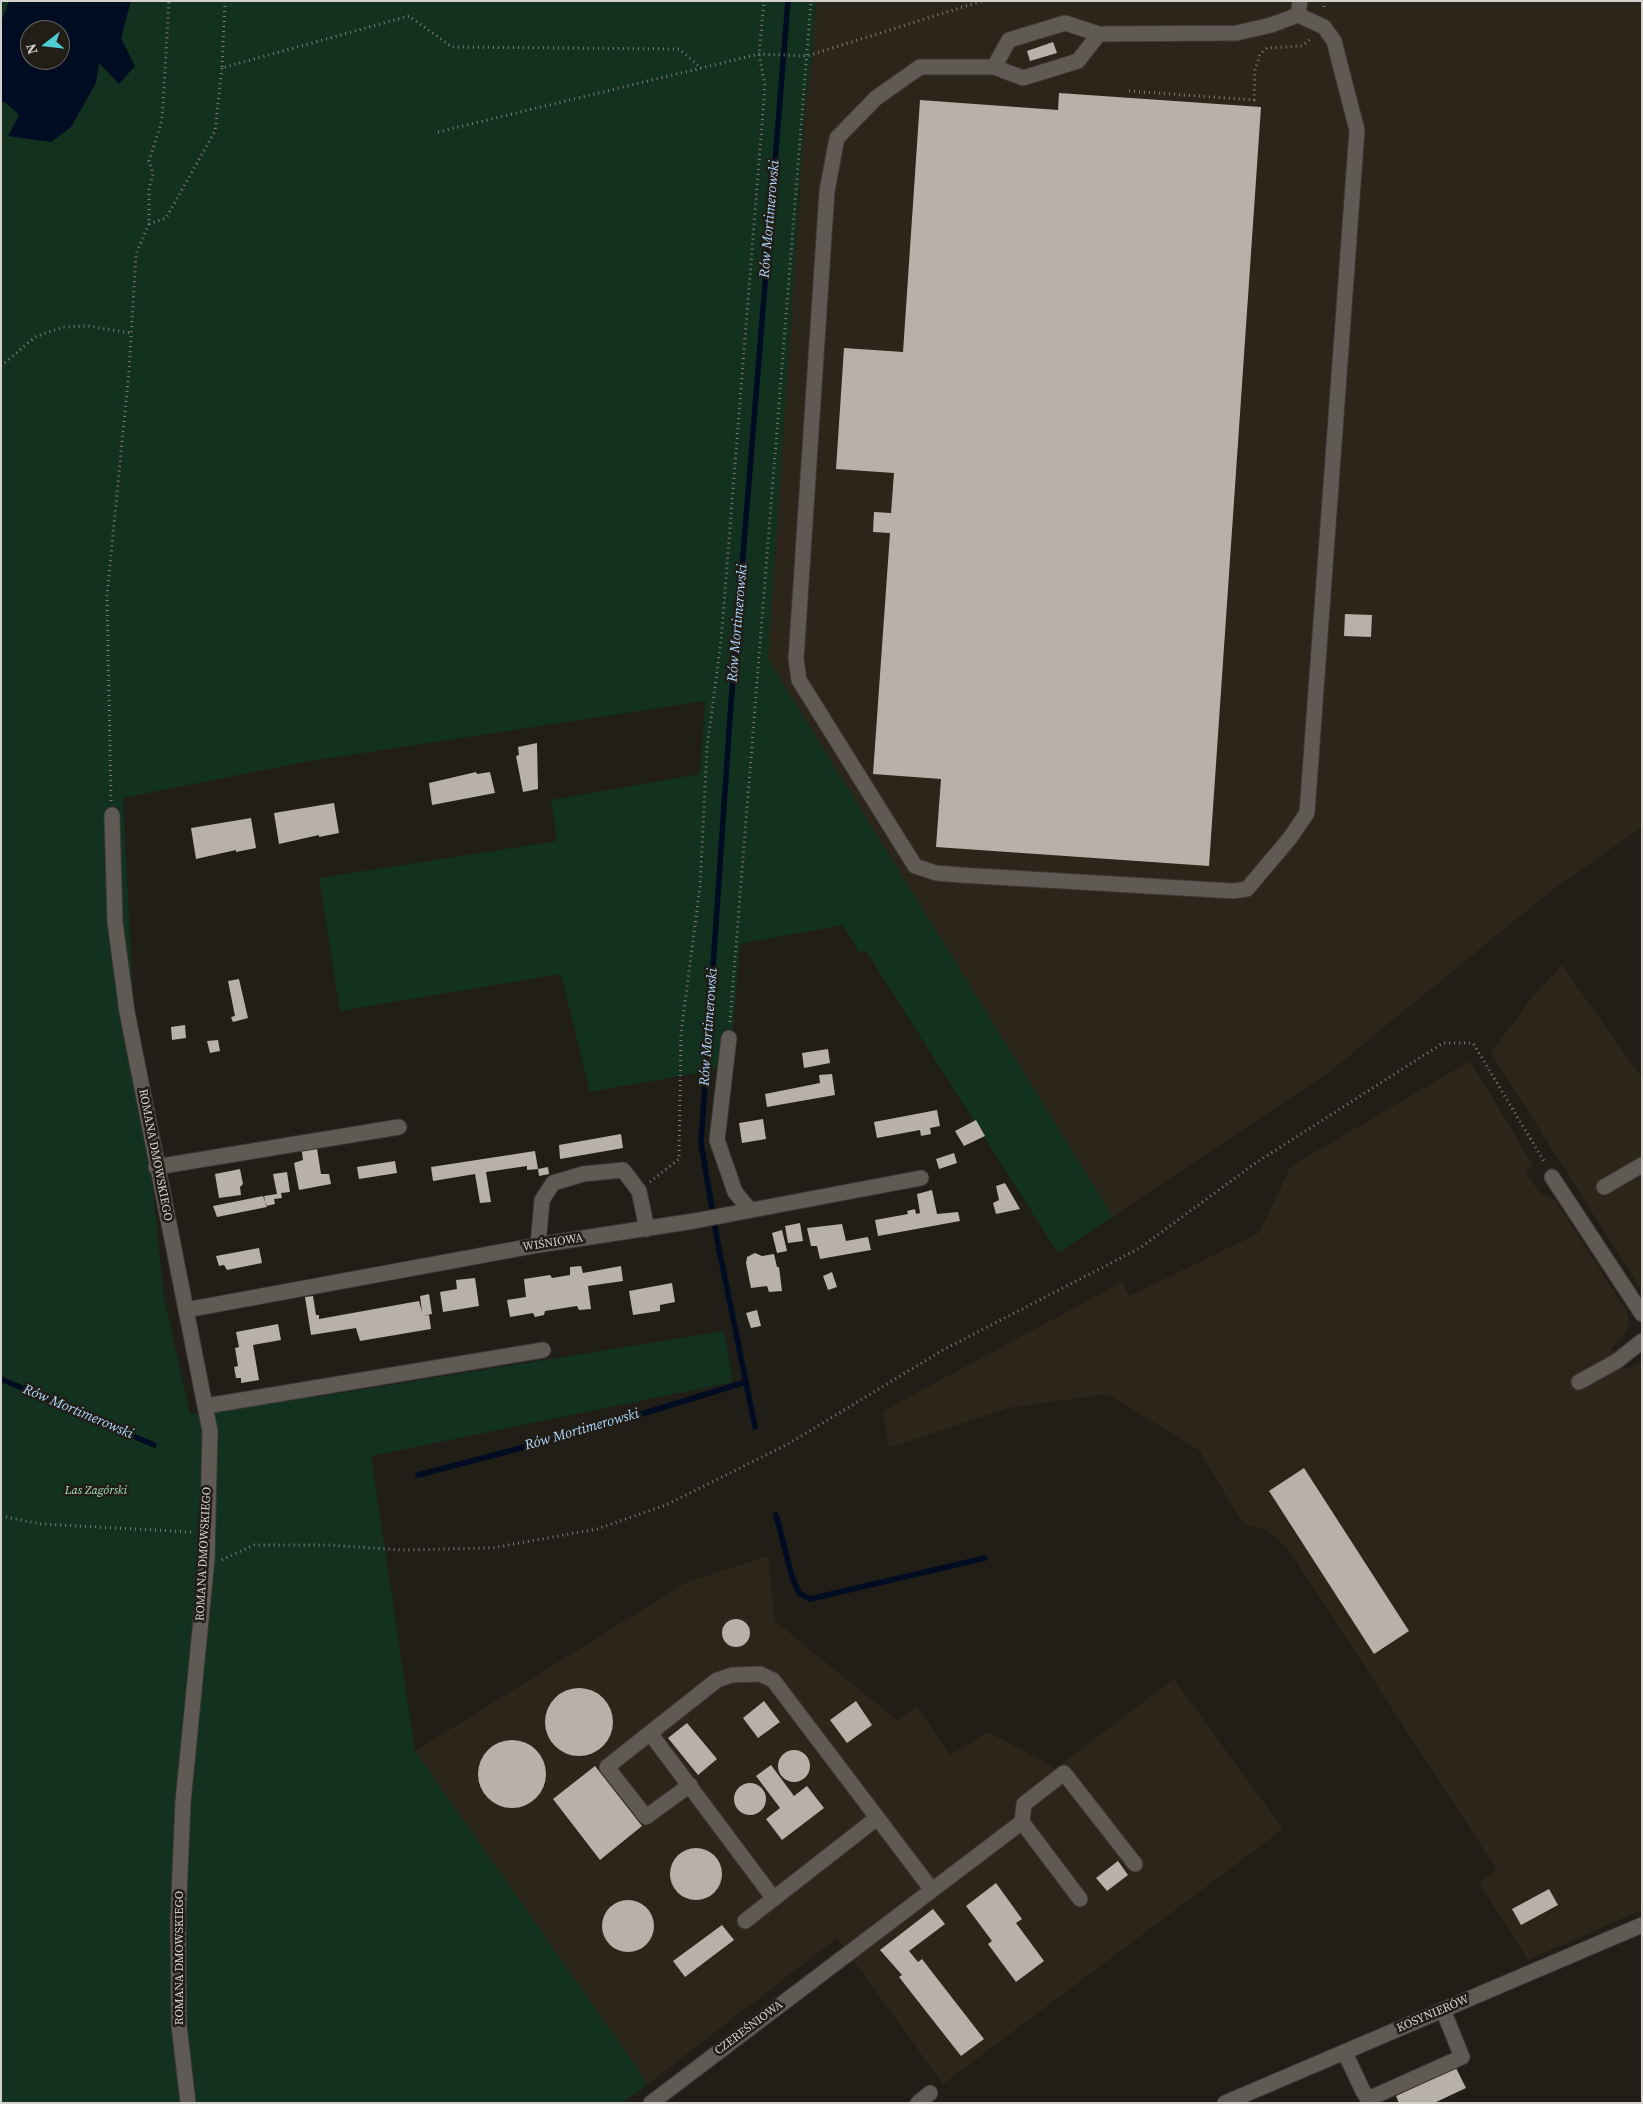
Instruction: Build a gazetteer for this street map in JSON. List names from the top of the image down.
{
  "streets": {
    "street": [
      "ROMANA DMOWSKIEGO",
      "WIŚNIOWA",
      "KOSYNIERÓW",
      "CZEREŚNIOWA"
    ]
  },
  "crossings": [
    ["ROMANA DMOWSKIEGO", "WIŚNIOWA"]
  ],
  "water": ["Rów Mortimerowski"],
  "parks": ["Las Zagórski"],
  "north": "left"
}
